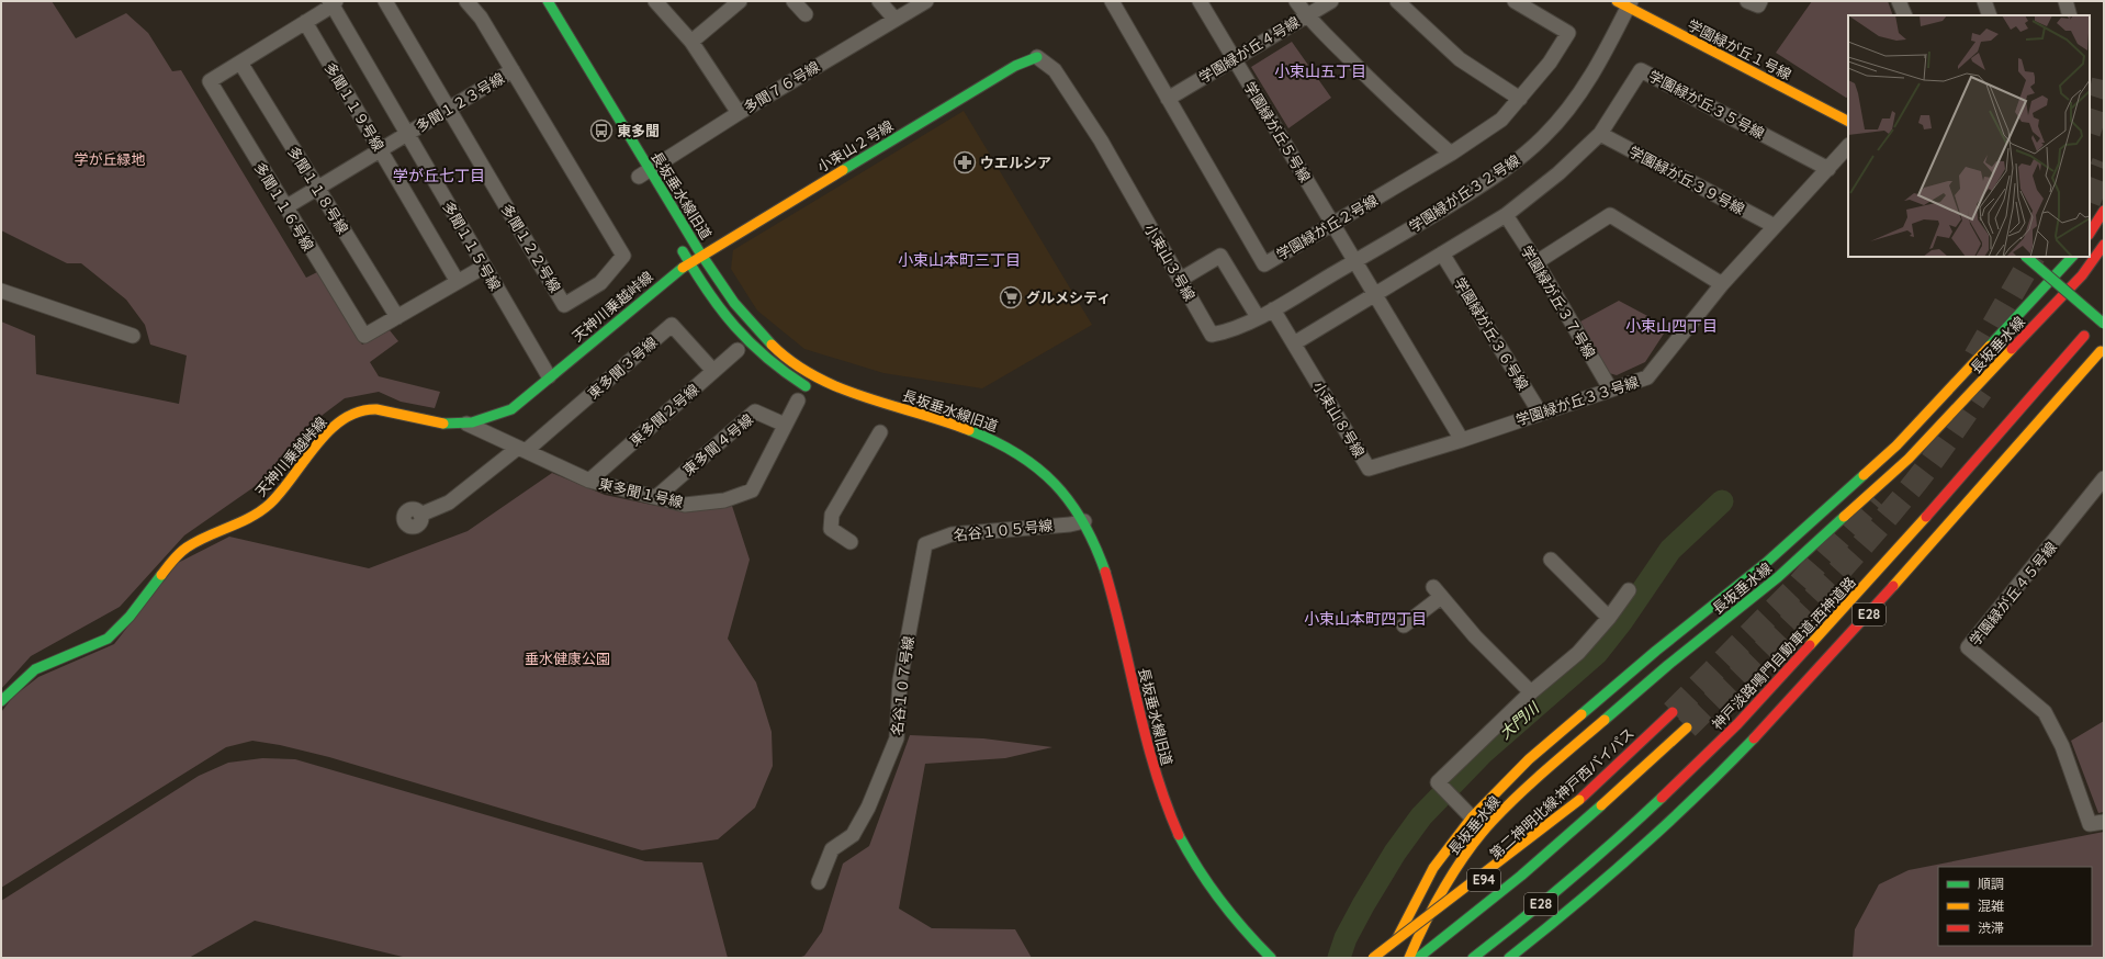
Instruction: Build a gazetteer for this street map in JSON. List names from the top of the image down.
{
  "streets": {
    "main road": [
      "学園緑が丘１号線",
      "小束山２号線",
      "長坂垂水線旧道",
      "天神川乗越峠線",
      "長坂垂水線",
      "E28",
      "神戸淡路鳴門自動車道;西神道路",
      "第二神明北線;神戸西バイパス",
      "E94"
    ],
    "street": [
      "学園緑が丘４号線",
      "多聞７６号線",
      "多聞１２３号線",
      "学園緑が丘３５号線",
      "多聞１１９号線",
      "学園緑が丘５号線",
      "学園緑が丘３９号線",
      "多聞１１８号線",
      "学園緑が丘３２号線",
      "多聞１１６号線",
      "学園緑が丘２号線",
      "多聞１１５号線",
      "多聞１２２号線",
      "小束山３号線",
      "学園緑が丘３７号線",
      "学園緑が丘３６号線",
      "東多聞３号線",
      "学園緑が丘３３号線",
      "東多聞２号線",
      "小束山８号線",
      "東多聞４号線",
      "東多聞１号線",
      "名谷１０５号線",
      "学園緑が丘４５号線",
      "名谷１０７号線"
    ]
  },
  "crossings": [
    ["学園緑が丘４号線", "学園緑が丘５号線"],
    ["学園緑が丘４号線", "学園緑が丘２号線"],
    ["学園緑が丘１号線", "学園緑が丘３２号線"],
    ["多聞７６号線", "長坂垂水線旧道"],
    ["多聞１２３号線", "多聞１１９号線"],
    ["多聞１２３号線", "多聞１１８号線"],
    ["多聞１２３号線", "多聞１１６号線"],
    ["多聞１２３号線", "多聞１１５号線"],
    ["多聞１２３号線", "多聞１２２号線"],
    ["学園緑が丘３５号線", "学園緑が丘３９号線"],
    ["学園緑が丘３５号線", "学園緑が丘３７号線"],
    ["学園緑が丘３５号線", "学園緑が丘３６号線"],
    ["学園緑が丘３５号線", "学園緑が丘３３号線"],
    ["学園緑が丘３５号線", "小束山８号線"],
    ["多聞１１９号線", "多聞１１６号線"],
    ["学園緑が丘５号線", "学園緑が丘３２号線"],
    ["学園緑が丘５号線", "学園緑が丘２号線"],
    ["学園緑が丘５号線", "小束山３号線"],
    ["小束山２号線", "長坂垂水線旧道"],
    ["小束山２号線", "小束山３号線"],
    ["小束山２号線", "天神川乗越峠線"],
    ["学園緑が丘３９号線", "学園緑が丘３３号線"],
    ["多聞１１８号線", "多聞１１６号線"],
    ["学園緑が丘３２号線", "小束山３号線"],
    ["長坂垂水線旧道", "天神川乗越峠線"],
    ["長坂垂水線旧道", "名谷１０５号線"],
    ["多聞１１６号線", "多聞１１５号線"],
    ["多聞１１５号線", "天神川乗越峠線"],
    ["小束山３号線", "小束山８号線"],
    ["学園緑が丘３７号線", "学園緑が丘３３号線"],
    ["天神川乗越峠線", "東多聞１号線"],
    ["学園緑が丘３６号線", "学園緑が丘３３号線"],
    ["東多聞３号線", "東多聞２号線"],
    ["東多聞３号線", "東多聞１号線"],
    ["学園緑が丘３３号線", "小束山８号線"],
    ["東多聞２号線", "東多聞１号線"],
    ["東多聞４号線", "東多聞１号線"],
    ["名谷１０５号線", "名谷１０７号線"]
  ],
  "districts": [
    "小束山五丁目",
    "学が丘七丁目",
    "小束山本町三丁目",
    "小束山四丁目",
    "小束山本町四丁目"
  ],
  "water": ["大門川"],
  "parks": ["学が丘緑地", "垂水健康公園"],
  "places": {
    "bus stop": ["東多聞"],
    "pharmacy": ["ウエルシア"],
    "supermarket": ["グルメシティ"]
  },
  "legend": ["順調", "混雑", "渋滞"]
}
